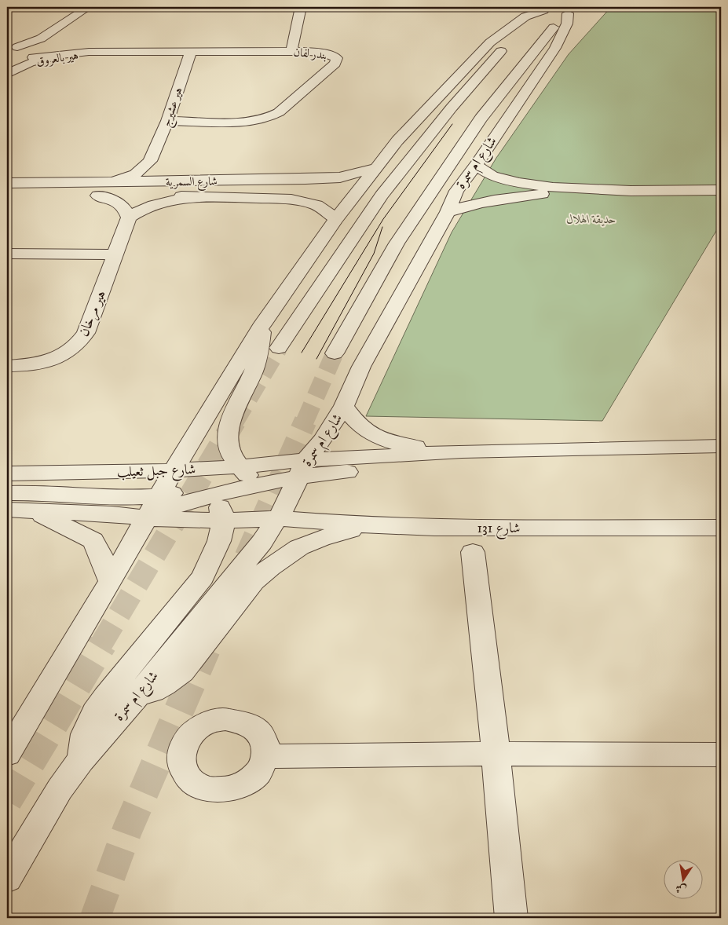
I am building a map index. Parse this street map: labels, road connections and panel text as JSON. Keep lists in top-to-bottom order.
{
  "streets": {
    "street": [
      "بندر لفان",
      "هير بالعروق",
      "هير عشيرج",
      "شارع ام سمرة",
      "شارع السمرية",
      "هير مرخان",
      "شارع جبل ثعيلب",
      "شارع 131"
    ]
  },
  "crossings": [
    ["بندر لفان", "هير بالعروق"],
    ["بندر لفان", "هير عشيرج"],
    ["هير عشيرج", "شارع السمرية"],
    ["شارع ام سمرة", "شارع 131"]
  ],
  "parks": ["حديقة الهلال"],
  "north": "bottom"
}
